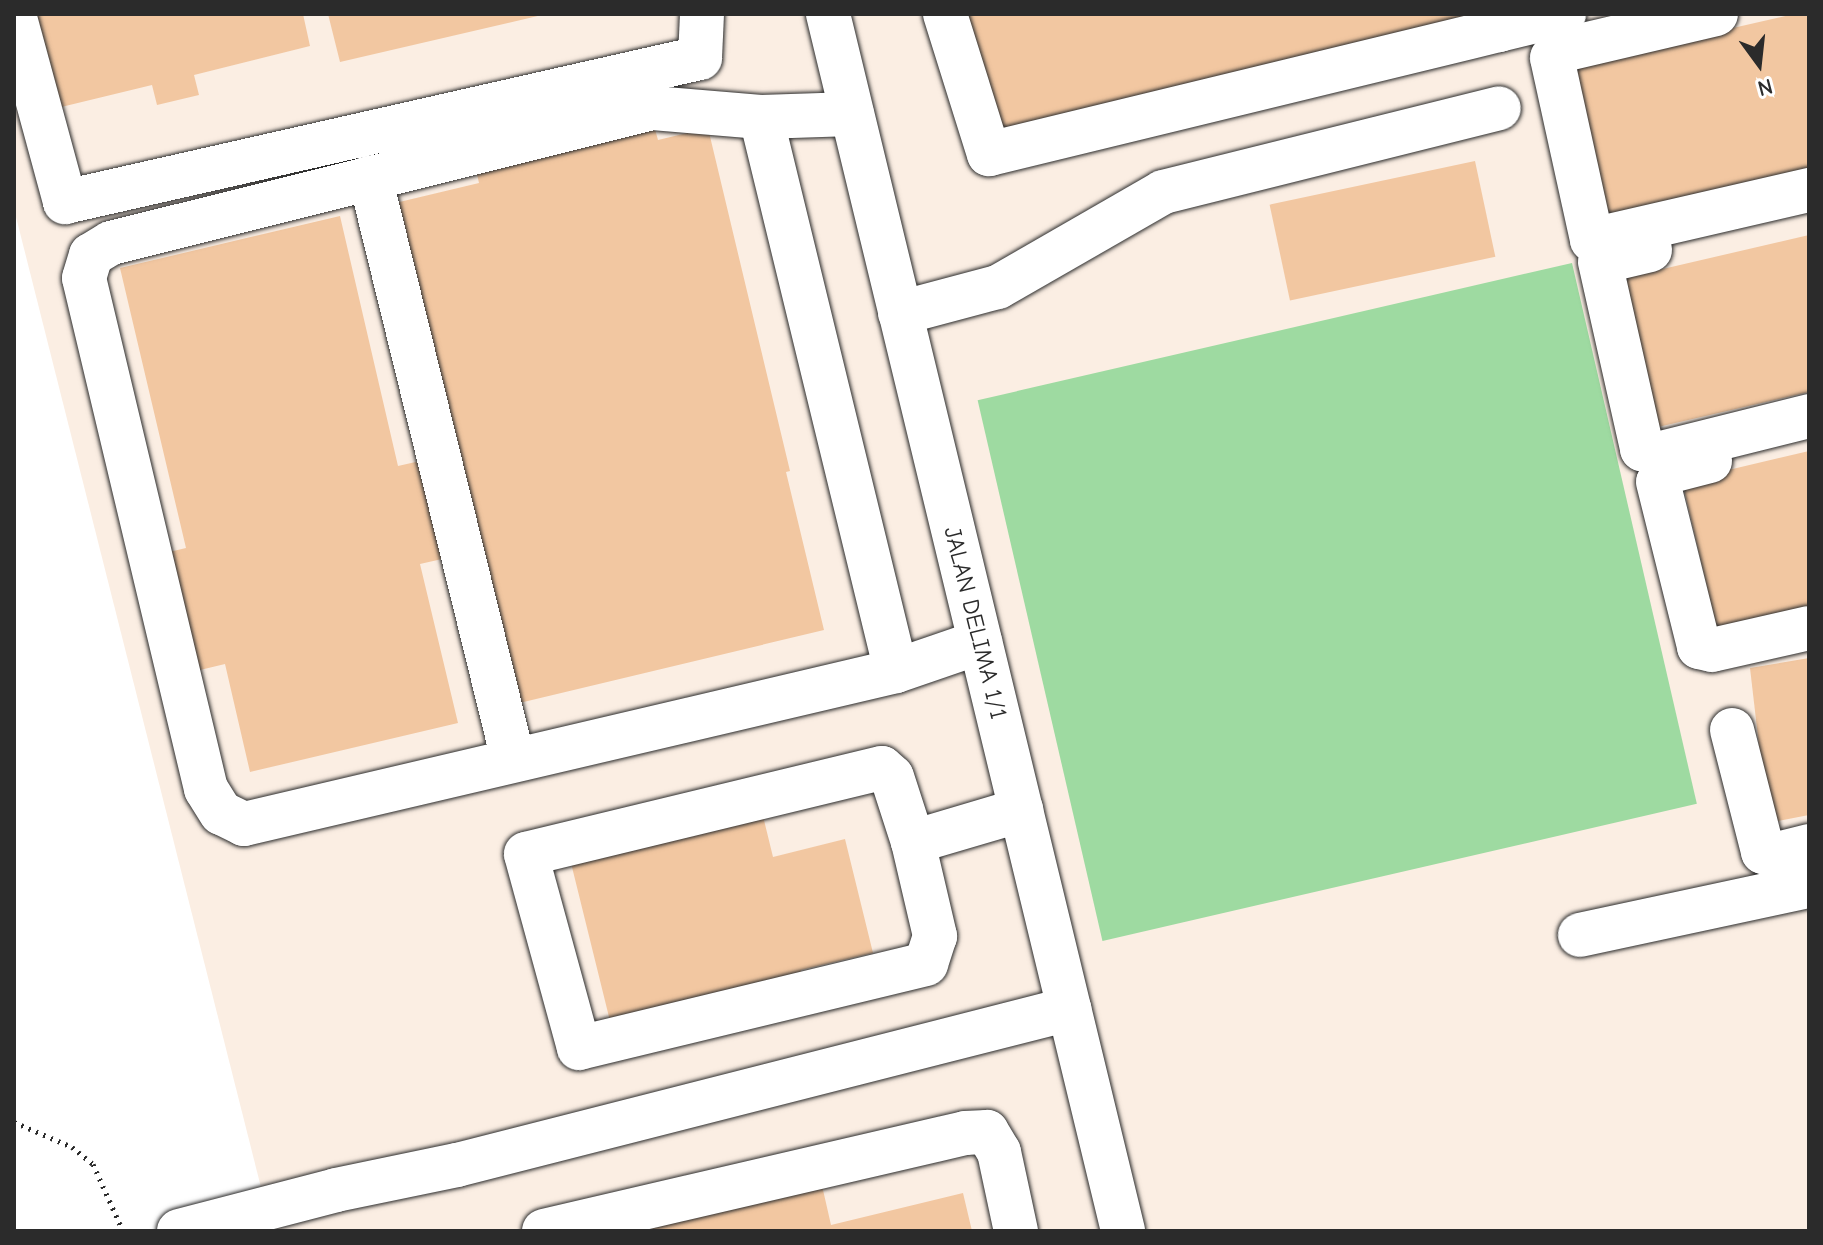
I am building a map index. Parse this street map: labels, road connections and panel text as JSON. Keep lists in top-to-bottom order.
{
  "streets": {
    "street": ["JALAN DELIMA 1/1"]
  },
  "north": "bottom"
}
